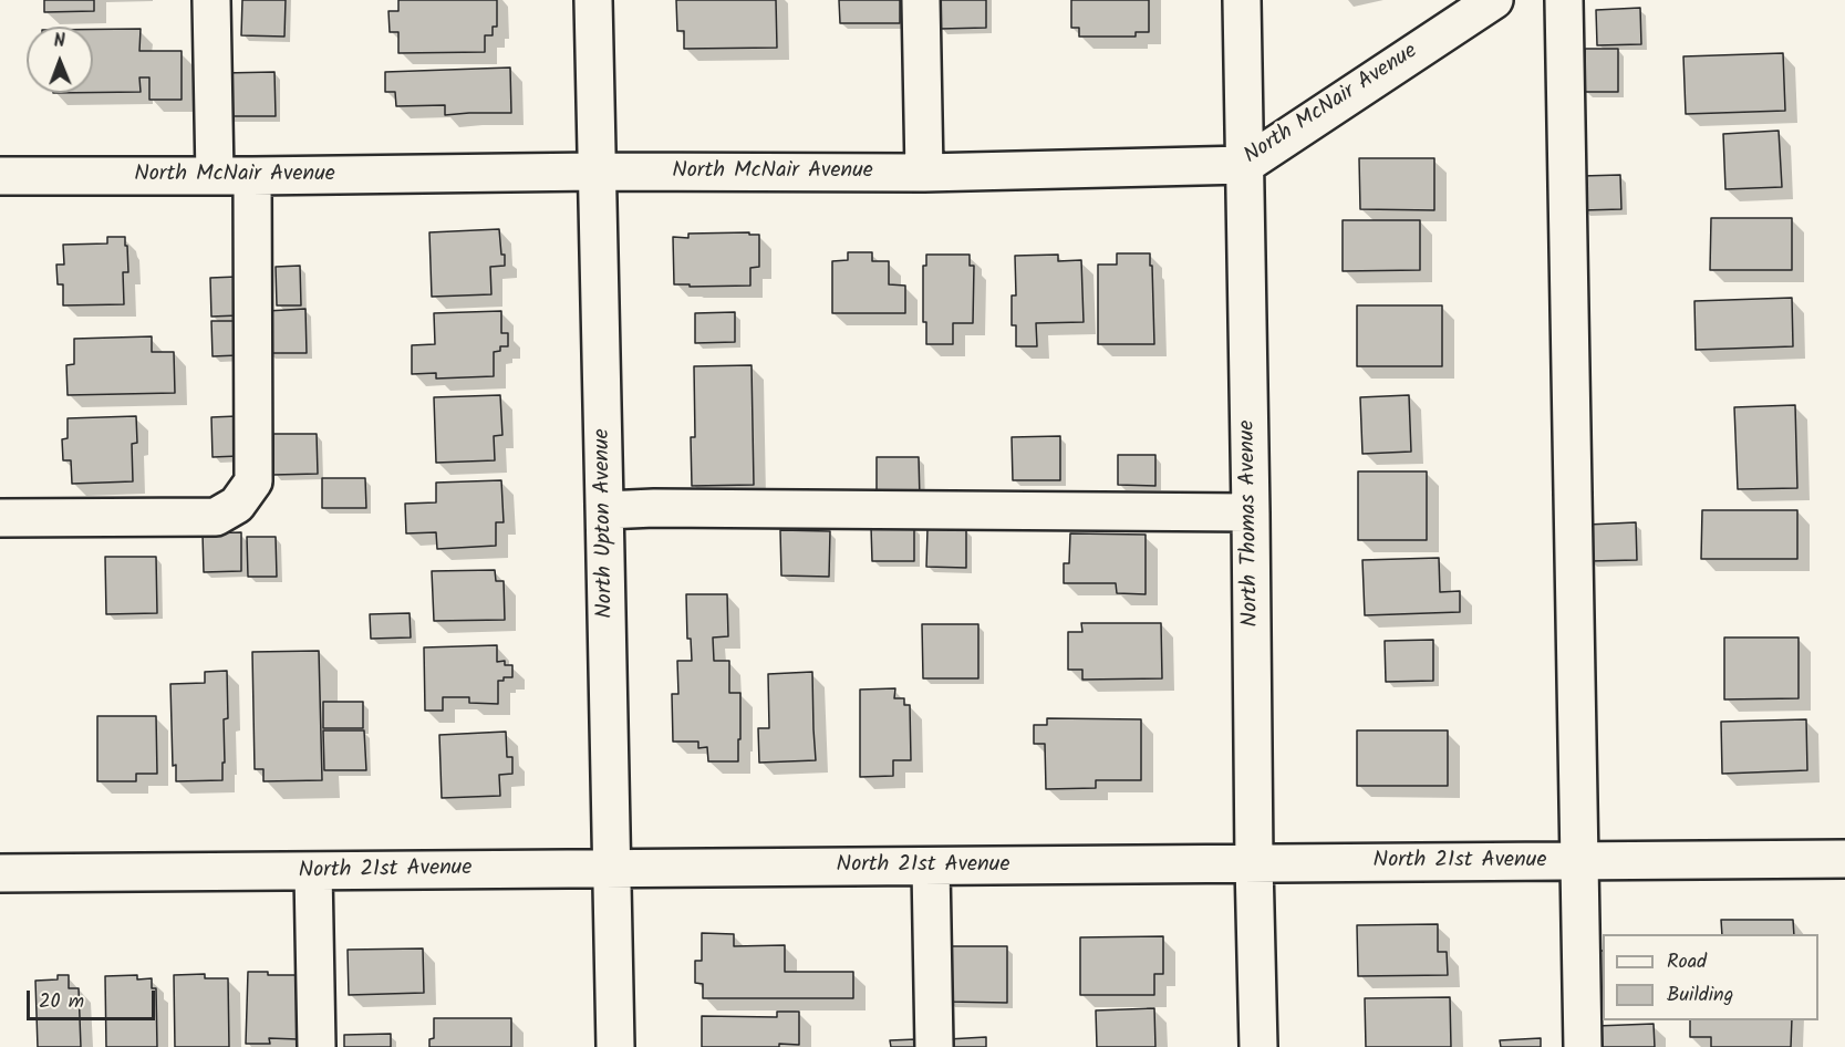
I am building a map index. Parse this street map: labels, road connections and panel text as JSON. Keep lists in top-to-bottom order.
{
  "streets": {
    "street": [
      "North McNair Avenue",
      "North Upton Avenue",
      "North Thomas Avenue",
      "North 21st Avenue"
    ]
  },
  "crossings": [
    ["North McNair Avenue", "North Upton Avenue"],
    ["North McNair Avenue", "North Thomas Avenue"],
    ["North Upton Avenue", "North 21st Avenue"],
    ["North Thomas Avenue", "North 21st Avenue"]
  ],
  "legend": ["Road", "Building"],
  "scale_bar": "20 m",
  "north": "top"
}
